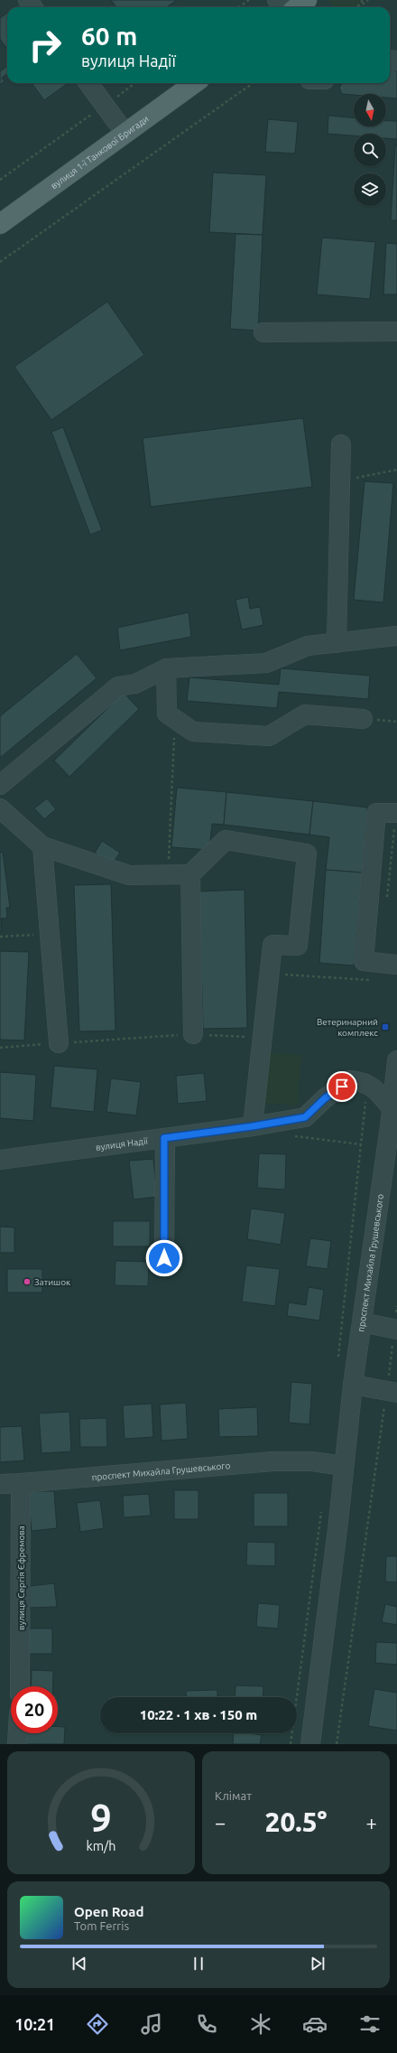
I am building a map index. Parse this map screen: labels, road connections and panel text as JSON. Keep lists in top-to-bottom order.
{
  "streets": {
    "main road": ["вулиця 1-ї Танкової Бригади"],
    "street": ["вулиця Надії", "проспект Михайла Грушевського", "вулиця Сергія Єфремова"]
  },
  "crossings": [
    ["вулиця Надії", "проспект Михайла Грушевського"],
    ["проспект Михайла Грушевського", "вулиця Сергія Єфремова"]
  ],
  "places": {
    "transit": ["Ветеринарний комплекс"],
    "other": ["Затишок"]
  },
  "north": "bottom",
  "page": {
    "turn": ["60 m", "вулиця Надії"],
    "limit": "20",
    "trip": "10:22 · 1 хв · 150 m",
    "tile": "Клімат",
    "heat": ["−", "20.5°", "+"],
    "song": ["Open Road", "Tom Ferris"],
    "tabs": "10:21",
    "gauge": ["9", "km/h"]
  }
}
